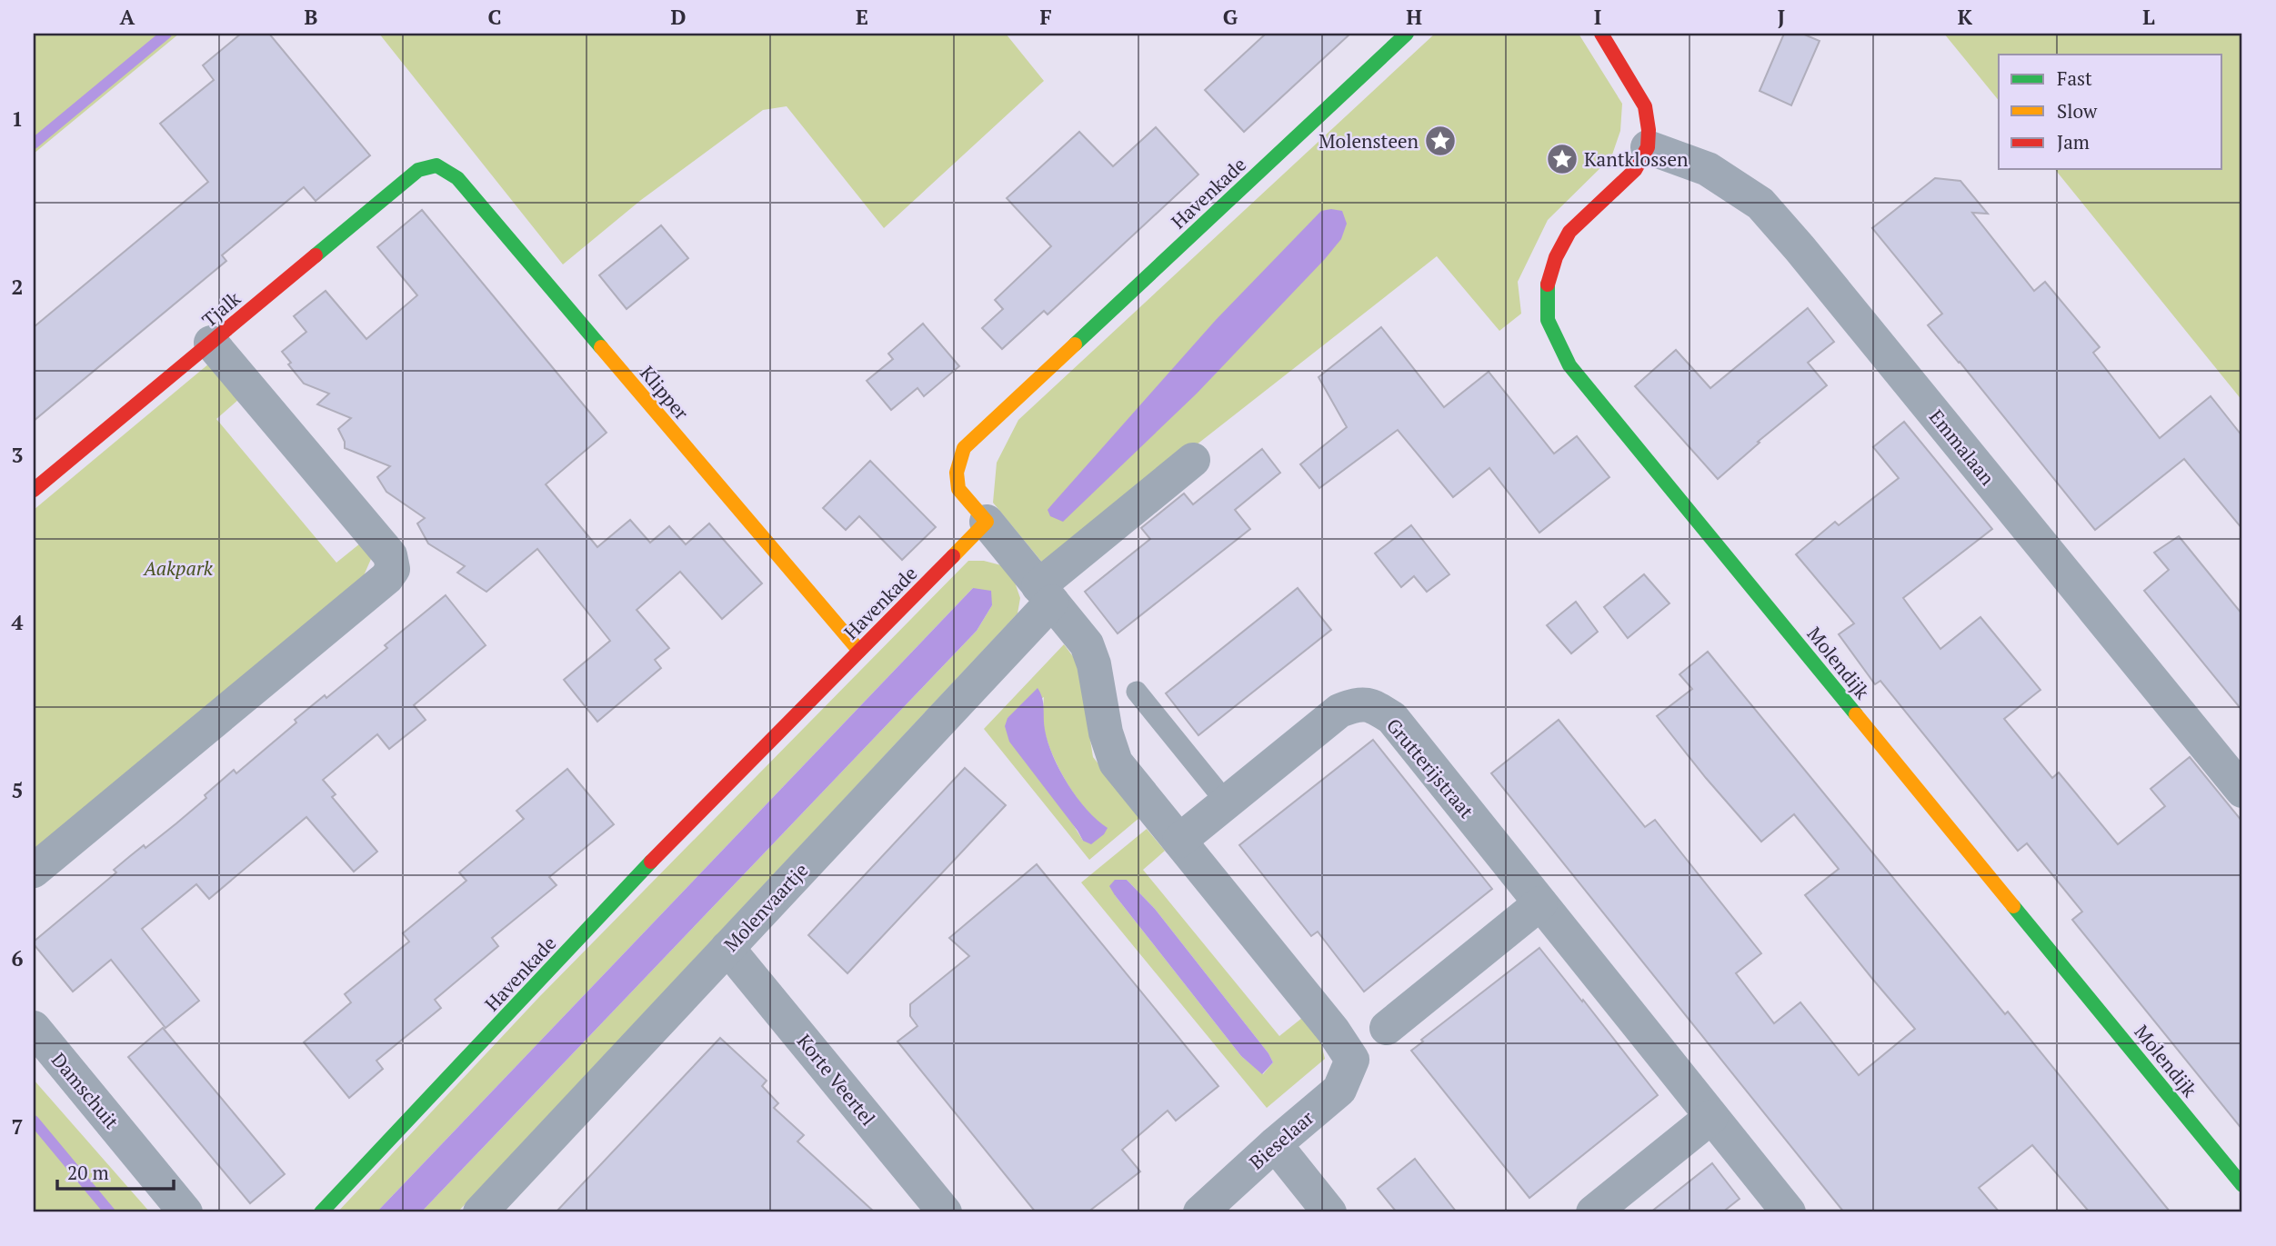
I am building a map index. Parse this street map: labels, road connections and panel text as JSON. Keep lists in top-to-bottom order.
{
  "streets": {
    "street": [
      "Havenkade",
      "Tjalk",
      "Klipper",
      "Emmalaan",
      "Molendijk",
      "Grutterijstraat",
      "Molenvaartje",
      "Korte Veertel",
      "Damschuit",
      "Bieselaar"
    ]
  },
  "crossings": [
    ["Havenkade", "Klipper"],
    ["Tjalk", "Klipper"],
    ["Emmalaan", "Molendijk"],
    ["Grutterijstraat", "Bieselaar"],
    ["Molenvaartje", "Korte Veertel"]
  ],
  "parks": ["Aakpark"],
  "places": {
    "place": ["Molensteen", "Kantklossen"]
  },
  "legend": ["Fast", "Slow", "Jam"],
  "scale_bar": "20 m",
  "grid": {
    "columns": [
      "A",
      "B",
      "C",
      "D",
      "E",
      "F",
      "G",
      "H",
      "I",
      "J",
      "K",
      "L"
    ],
    "rows": [
      "1",
      "2",
      "3",
      "4",
      "5",
      "6",
      "7"
    ]
  }
}
